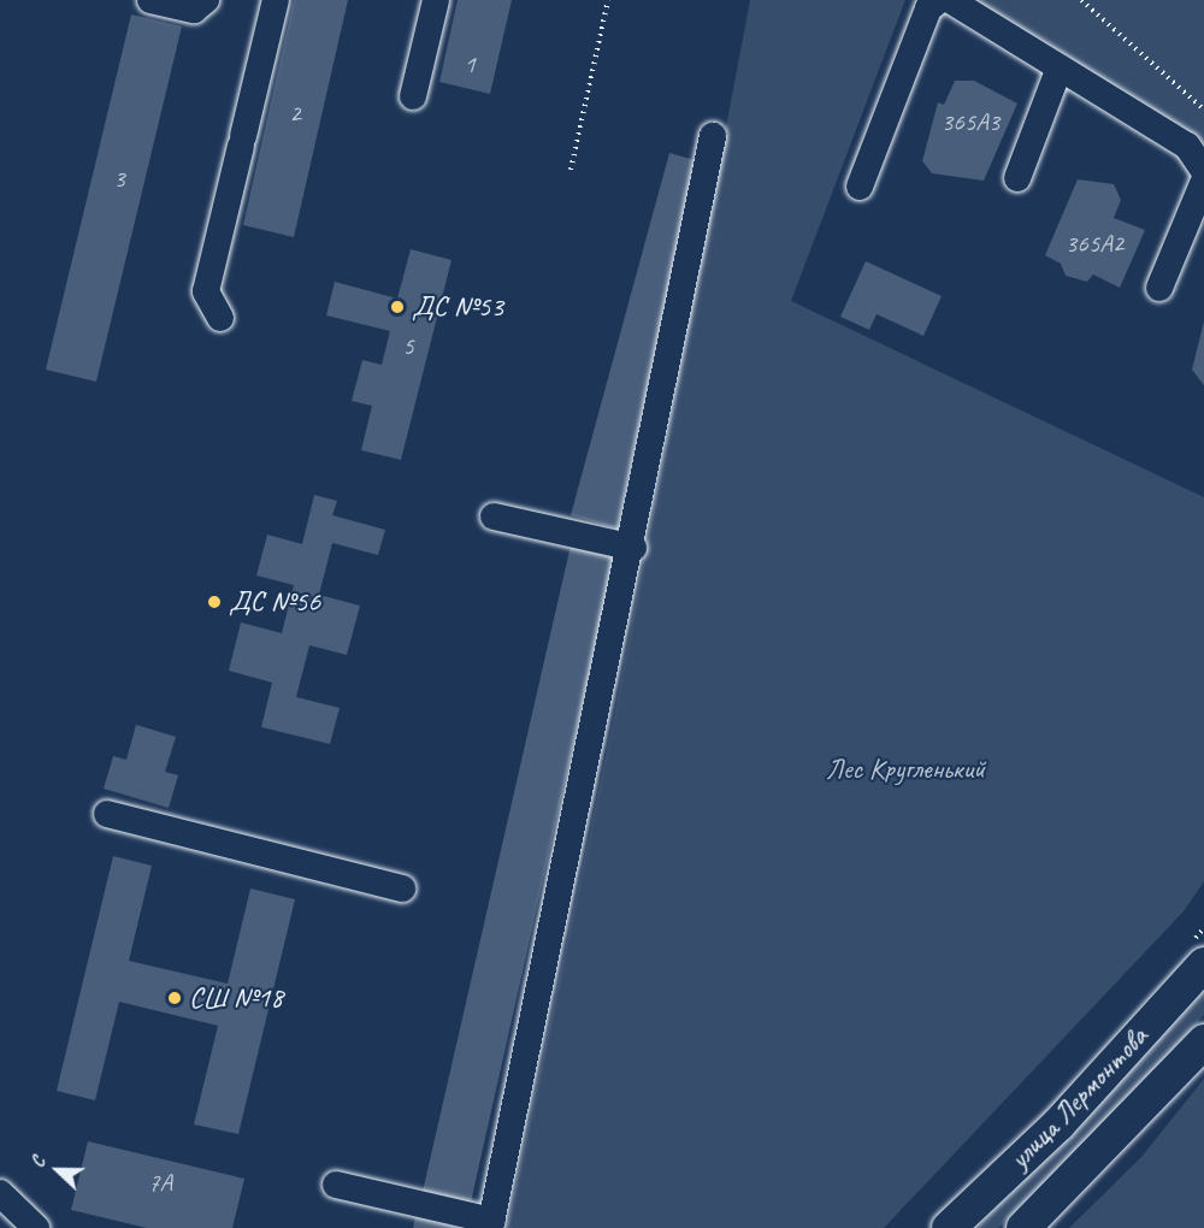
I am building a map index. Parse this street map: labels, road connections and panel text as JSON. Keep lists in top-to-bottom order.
{
  "streets": {
    "main road": ["улица Лермонтова"]
  },
  "parks": ["Лес Кругленький"],
  "places": ["ДС №53", "ДС №56", "СШ №18"],
  "house_numbers": [
    "1",
    "2",
    "365А3",
    "3",
    "365А2",
    "5",
    "7А"
  ],
  "north": "left"
}
